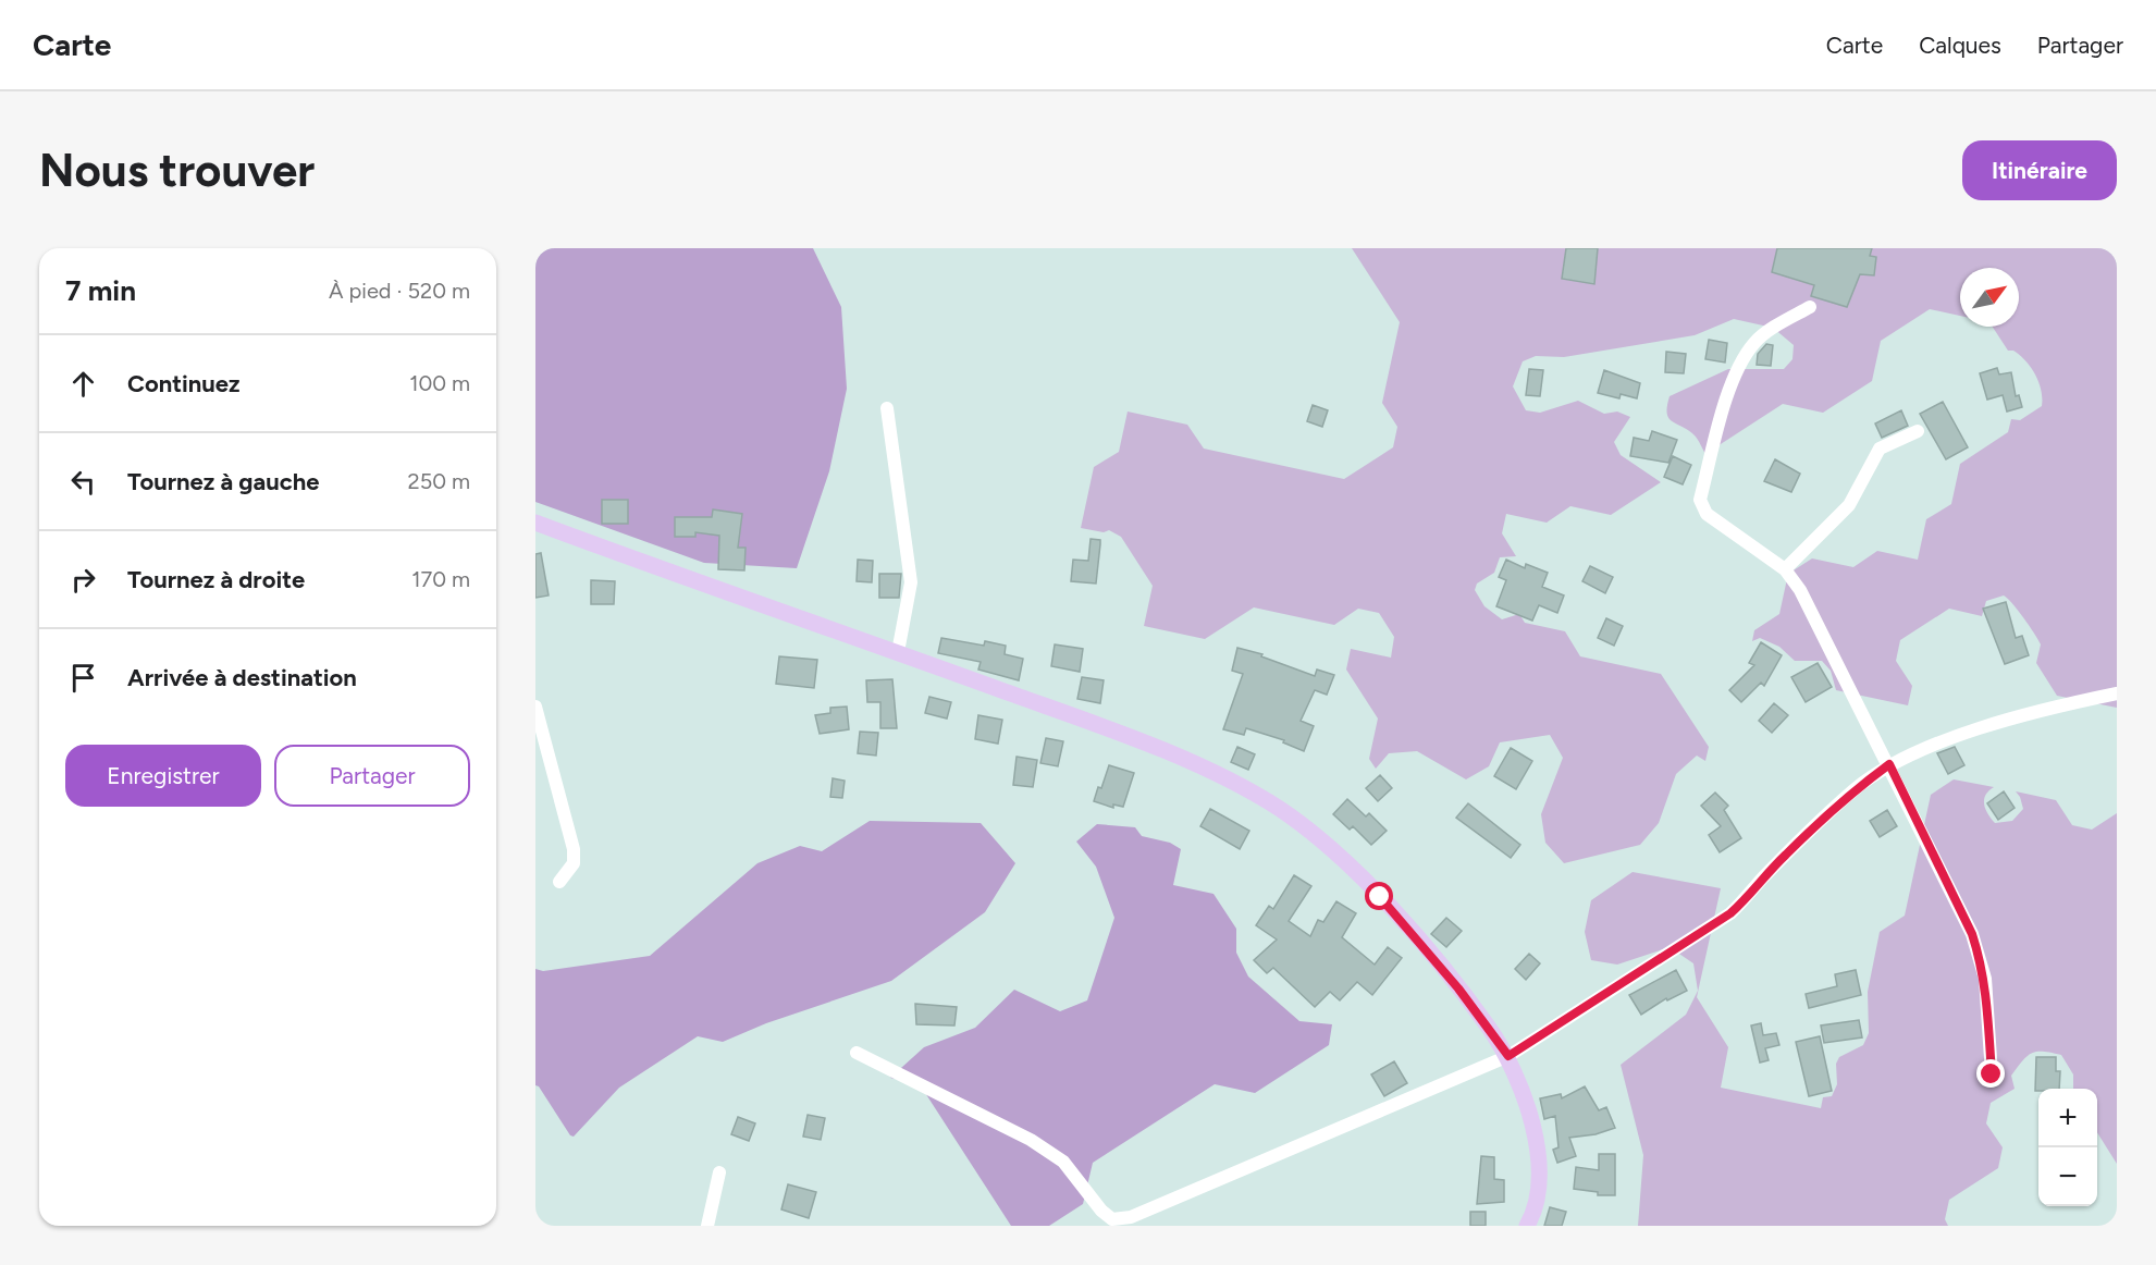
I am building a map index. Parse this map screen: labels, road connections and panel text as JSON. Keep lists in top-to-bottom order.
{
  "north": "top right",
  "page": {
    "header": "Carte",
    "nav": ["Carte", "Calques", "Partager"],
    "buttons": [
      "Itinéraire",
      ["Enregistrer", "Partager"]
    ],
    "title": "Nous trouver",
    "heading": ["7 min", "À pied · 520 m"],
    "list": [
      ["Continuez", "100 m"],
      ["Tournez à gauche", "250 m"],
      ["Tournez à droite", "170 m"],
      "Arrivée à destination"
    ],
    "map_buttons": ["+", "−"]
  }
}
